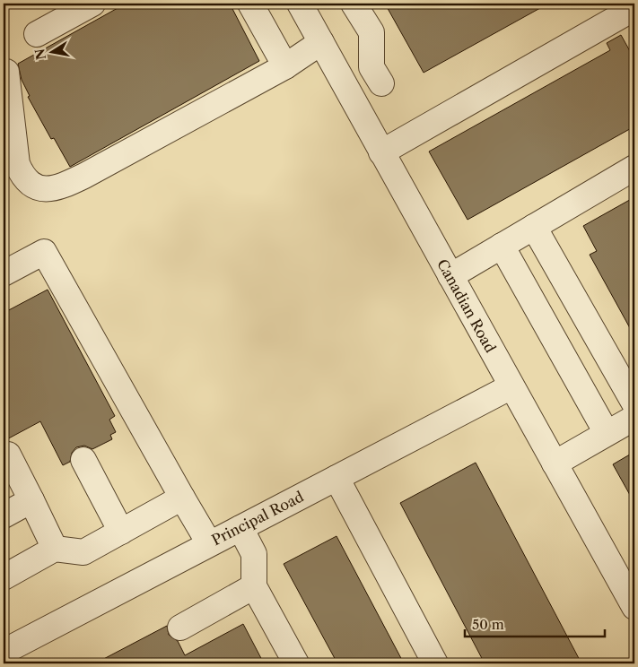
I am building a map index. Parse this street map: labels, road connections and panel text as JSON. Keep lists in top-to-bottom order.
{
  "streets": {
    "street": ["Canadian Road", "Principal Road"]
  },
  "crossings": [
    ["Canadian Road", "Principal Road"]
  ],
  "scale_bar": "50 m",
  "north": "left"
}
